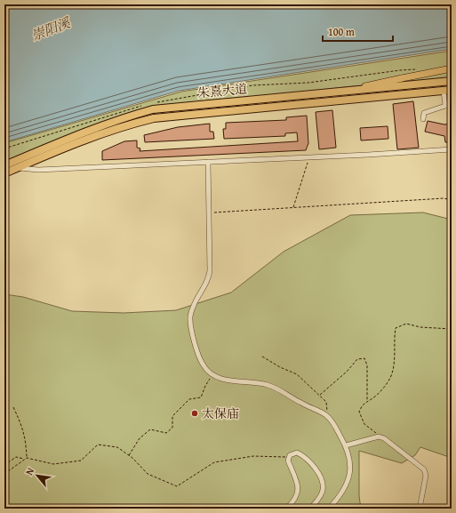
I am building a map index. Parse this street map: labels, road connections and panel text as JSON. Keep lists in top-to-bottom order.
{
  "streets": {
    "highway": ["朱熹大道"]
  },
  "water": ["崇阳溪"],
  "places": ["太保庙"],
  "scale_bar": "100 m",
  "north": "top left"
}
